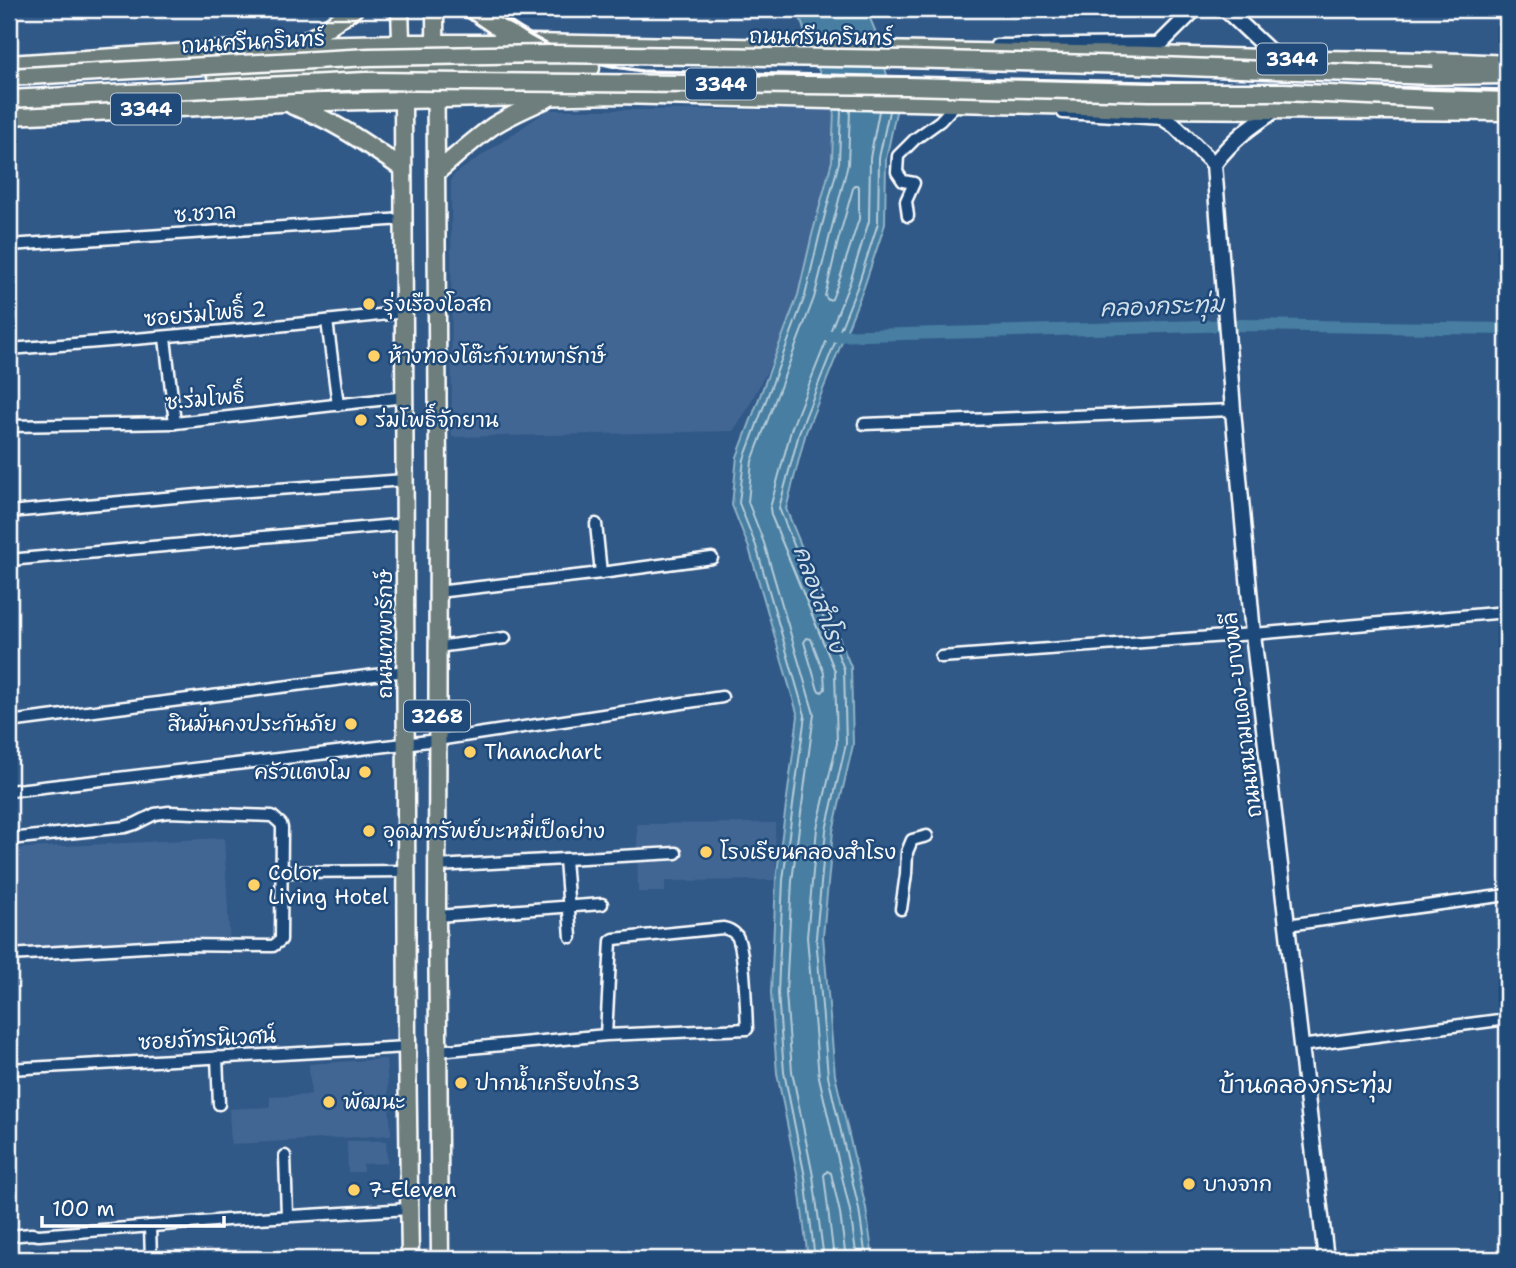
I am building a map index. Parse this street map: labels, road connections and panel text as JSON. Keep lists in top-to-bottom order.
{
  "streets": {
    "main road": [
      "ถนนศรีนครินทร์",
      "3344",
      "ถนนเทพารักษ์",
      "ถนนหนามแดง-บางพลี",
      "3268"
    ],
    "street": [
      "ซ.ชวาล",
      "ซอยร่มโพธิ์ 2",
      "ซ.ร่มโพธิ์",
      "ซอยภัทรนิเวศน์"
    ]
  },
  "crossings": [
    ["ถนนศรีนครินทร์", "ถนนเทพารักษ์"],
    ["ถนนศรีนครินทร์", "3268"],
    ["3344", "ถนนเทพารักษ์"],
    ["3344", "3268"],
    ["ซ.ชวาล", "ถนนเทพารักษ์"],
    ["ซอยร่มโพธิ์ 2", "ถนนเทพารักษ์"],
    ["ซ.ร่มโพธิ์", "ถนนเทพารักษ์"],
    ["ถนนเทพารักษ์", "ซอยภัทรนิเวศน์"]
  ],
  "districts": ["บ้านคลองกระทุ่ม"],
  "water": ["คลองกระทุ่ม", "คลองสำโรง"],
  "places": [
    "รุ่งเรืองโอสถ",
    "ห้างทองโต๊ะกังเทพารักษ์",
    "ร่มโพธิ์จักยาน",
    "สินมั่นคงประกันภัย",
    "Thanachart",
    "ครัวแตงโม",
    "อุดมทรัพย์บะหมี่เป็ดย่าง",
    "โรงเรียนคลองสำโรง",
    "Color Living Hotel",
    "ปากน้ำเกรียงไกร3",
    "พัฒนะ",
    "บางจาก",
    "7-Eleven"
  ],
  "scale_bar": "100 m"
}
